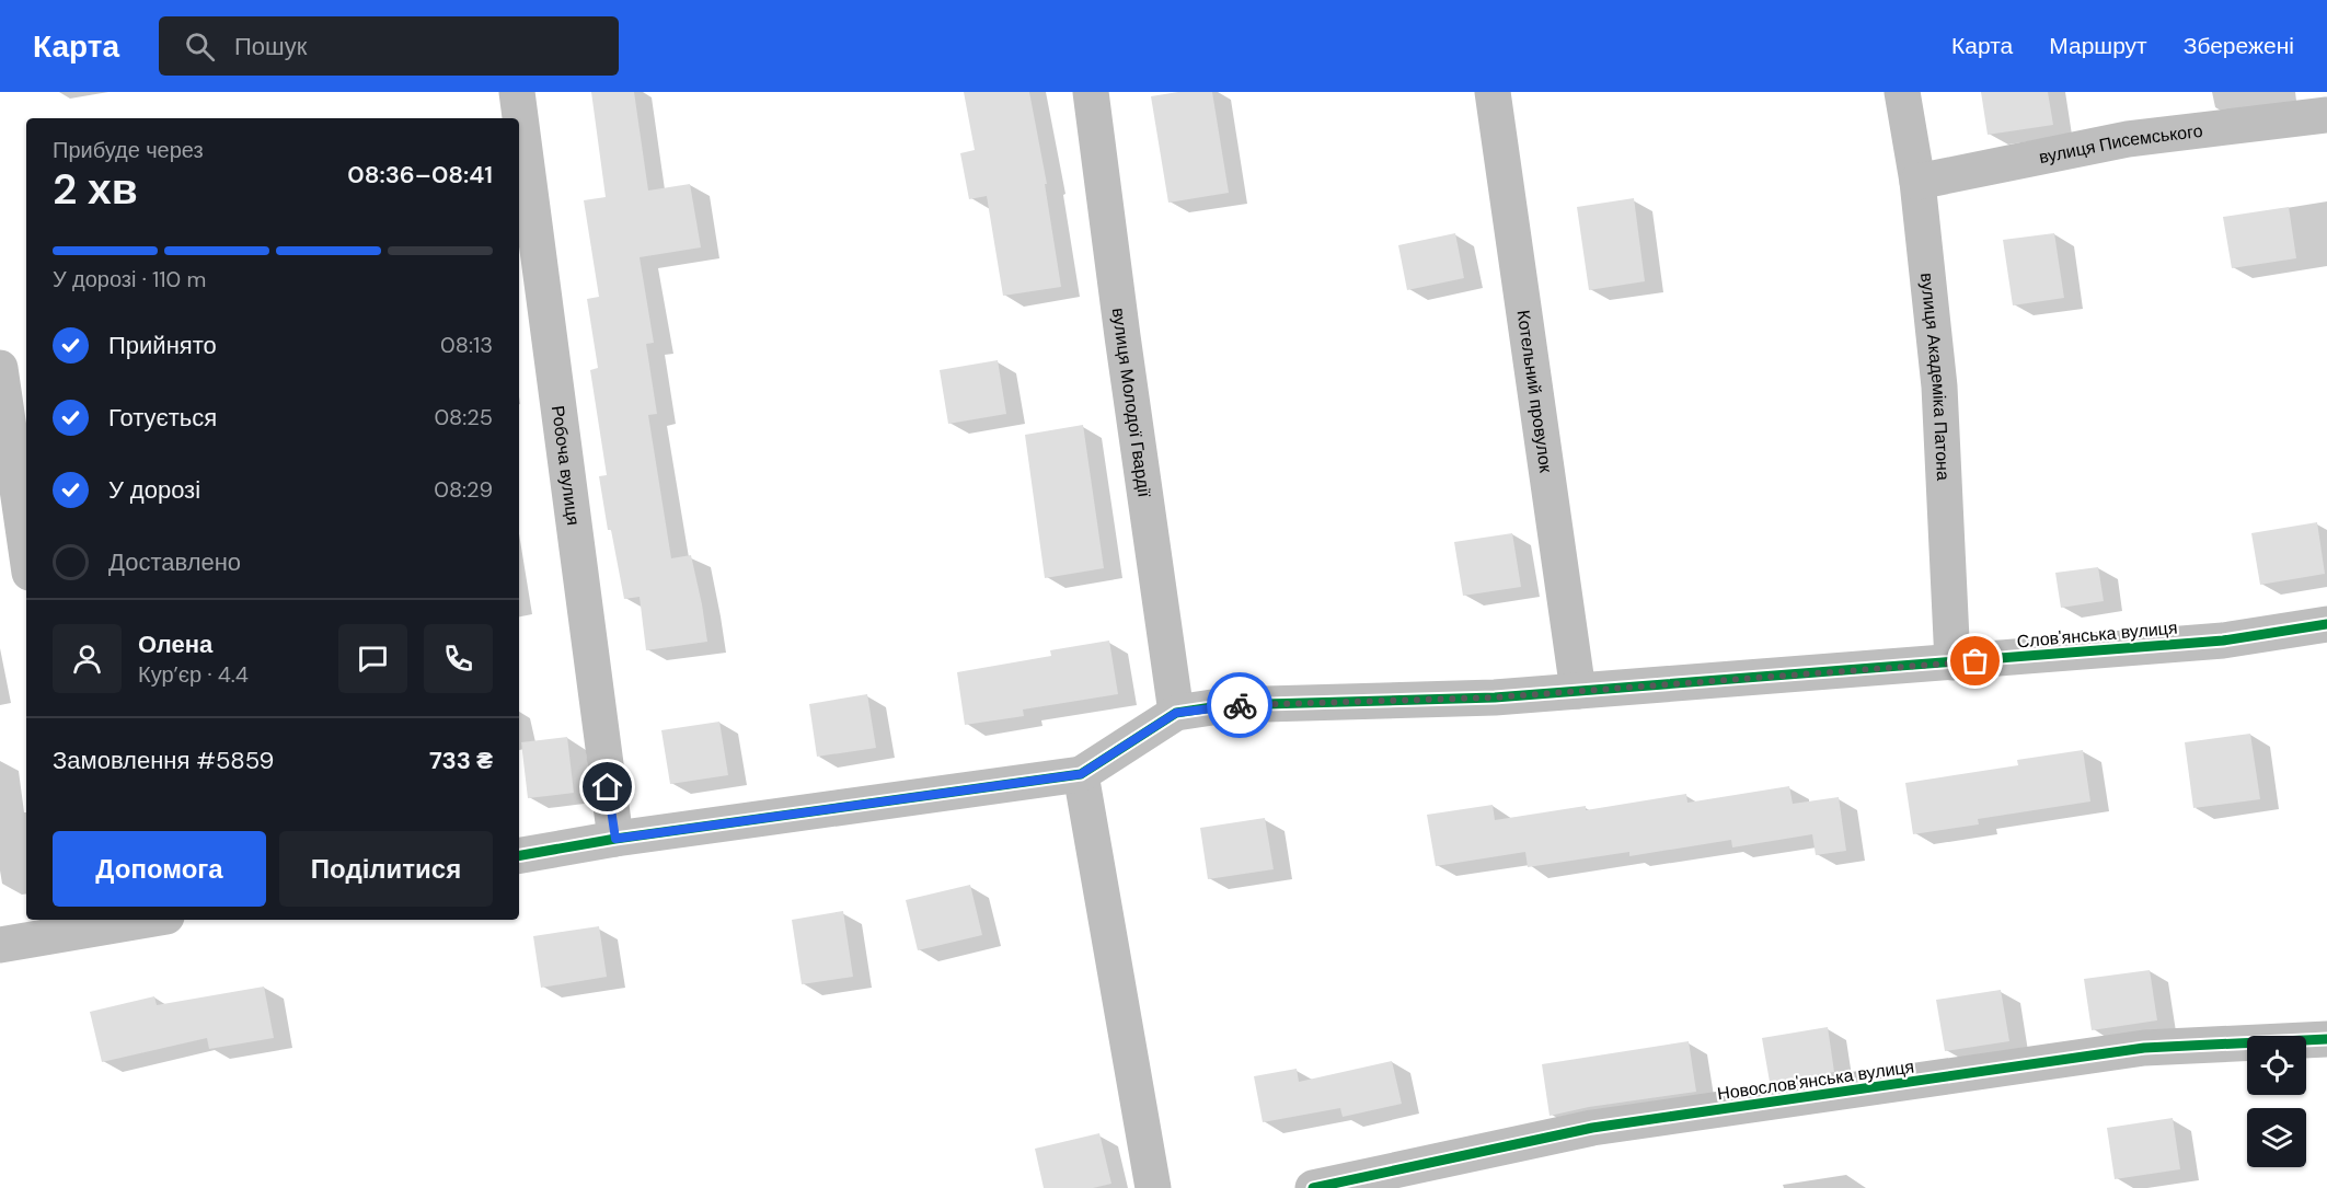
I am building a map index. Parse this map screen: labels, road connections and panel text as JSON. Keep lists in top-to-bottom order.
{
  "streets": {
    "street": [
      "вулиця Писемського",
      "вулиця Академіка Патона",
      "Котельний провулок",
      "вулиця Молодої Гвардії",
      "Робоча вулиця",
      "Слов'янська вулиця",
      "Новослов'янська вулиця"
    ]
  },
  "crossings": [
    ["вулиця Писемського", "вулиця Академіка Патона"],
    ["вулиця Академіка Патона", "Слов'янська вулиця"],
    ["Котельний провулок", "Слов'янська вулиця"],
    ["вулиця Молодої Гвардії", "Слов'янська вулиця"],
    ["Робоча вулиця", "Слов'янська вулиця"]
  ],
  "page": {
    "header": "Карта",
    "search": "Пошук",
    "nav": ["Карта", "Маршрут", "Збережені"],
    "heading": ["2 хв", "Прибуде через", "08:36–08:41"],
    "panel": [
      "Олена",
      "Кур’єр · 4.4",
      "Замовлення #5859",
      "733 ₴"
    ],
    "bar": "У дорозі · 110 m",
    "list": [
      ["Прийнято", "08:13"],
      ["Готується", "08:25"],
      ["У дорозі", "08:29"],
      "Доставлено"
    ],
    "buttons": ["Допомога", "Поділитися"]
  }
}
